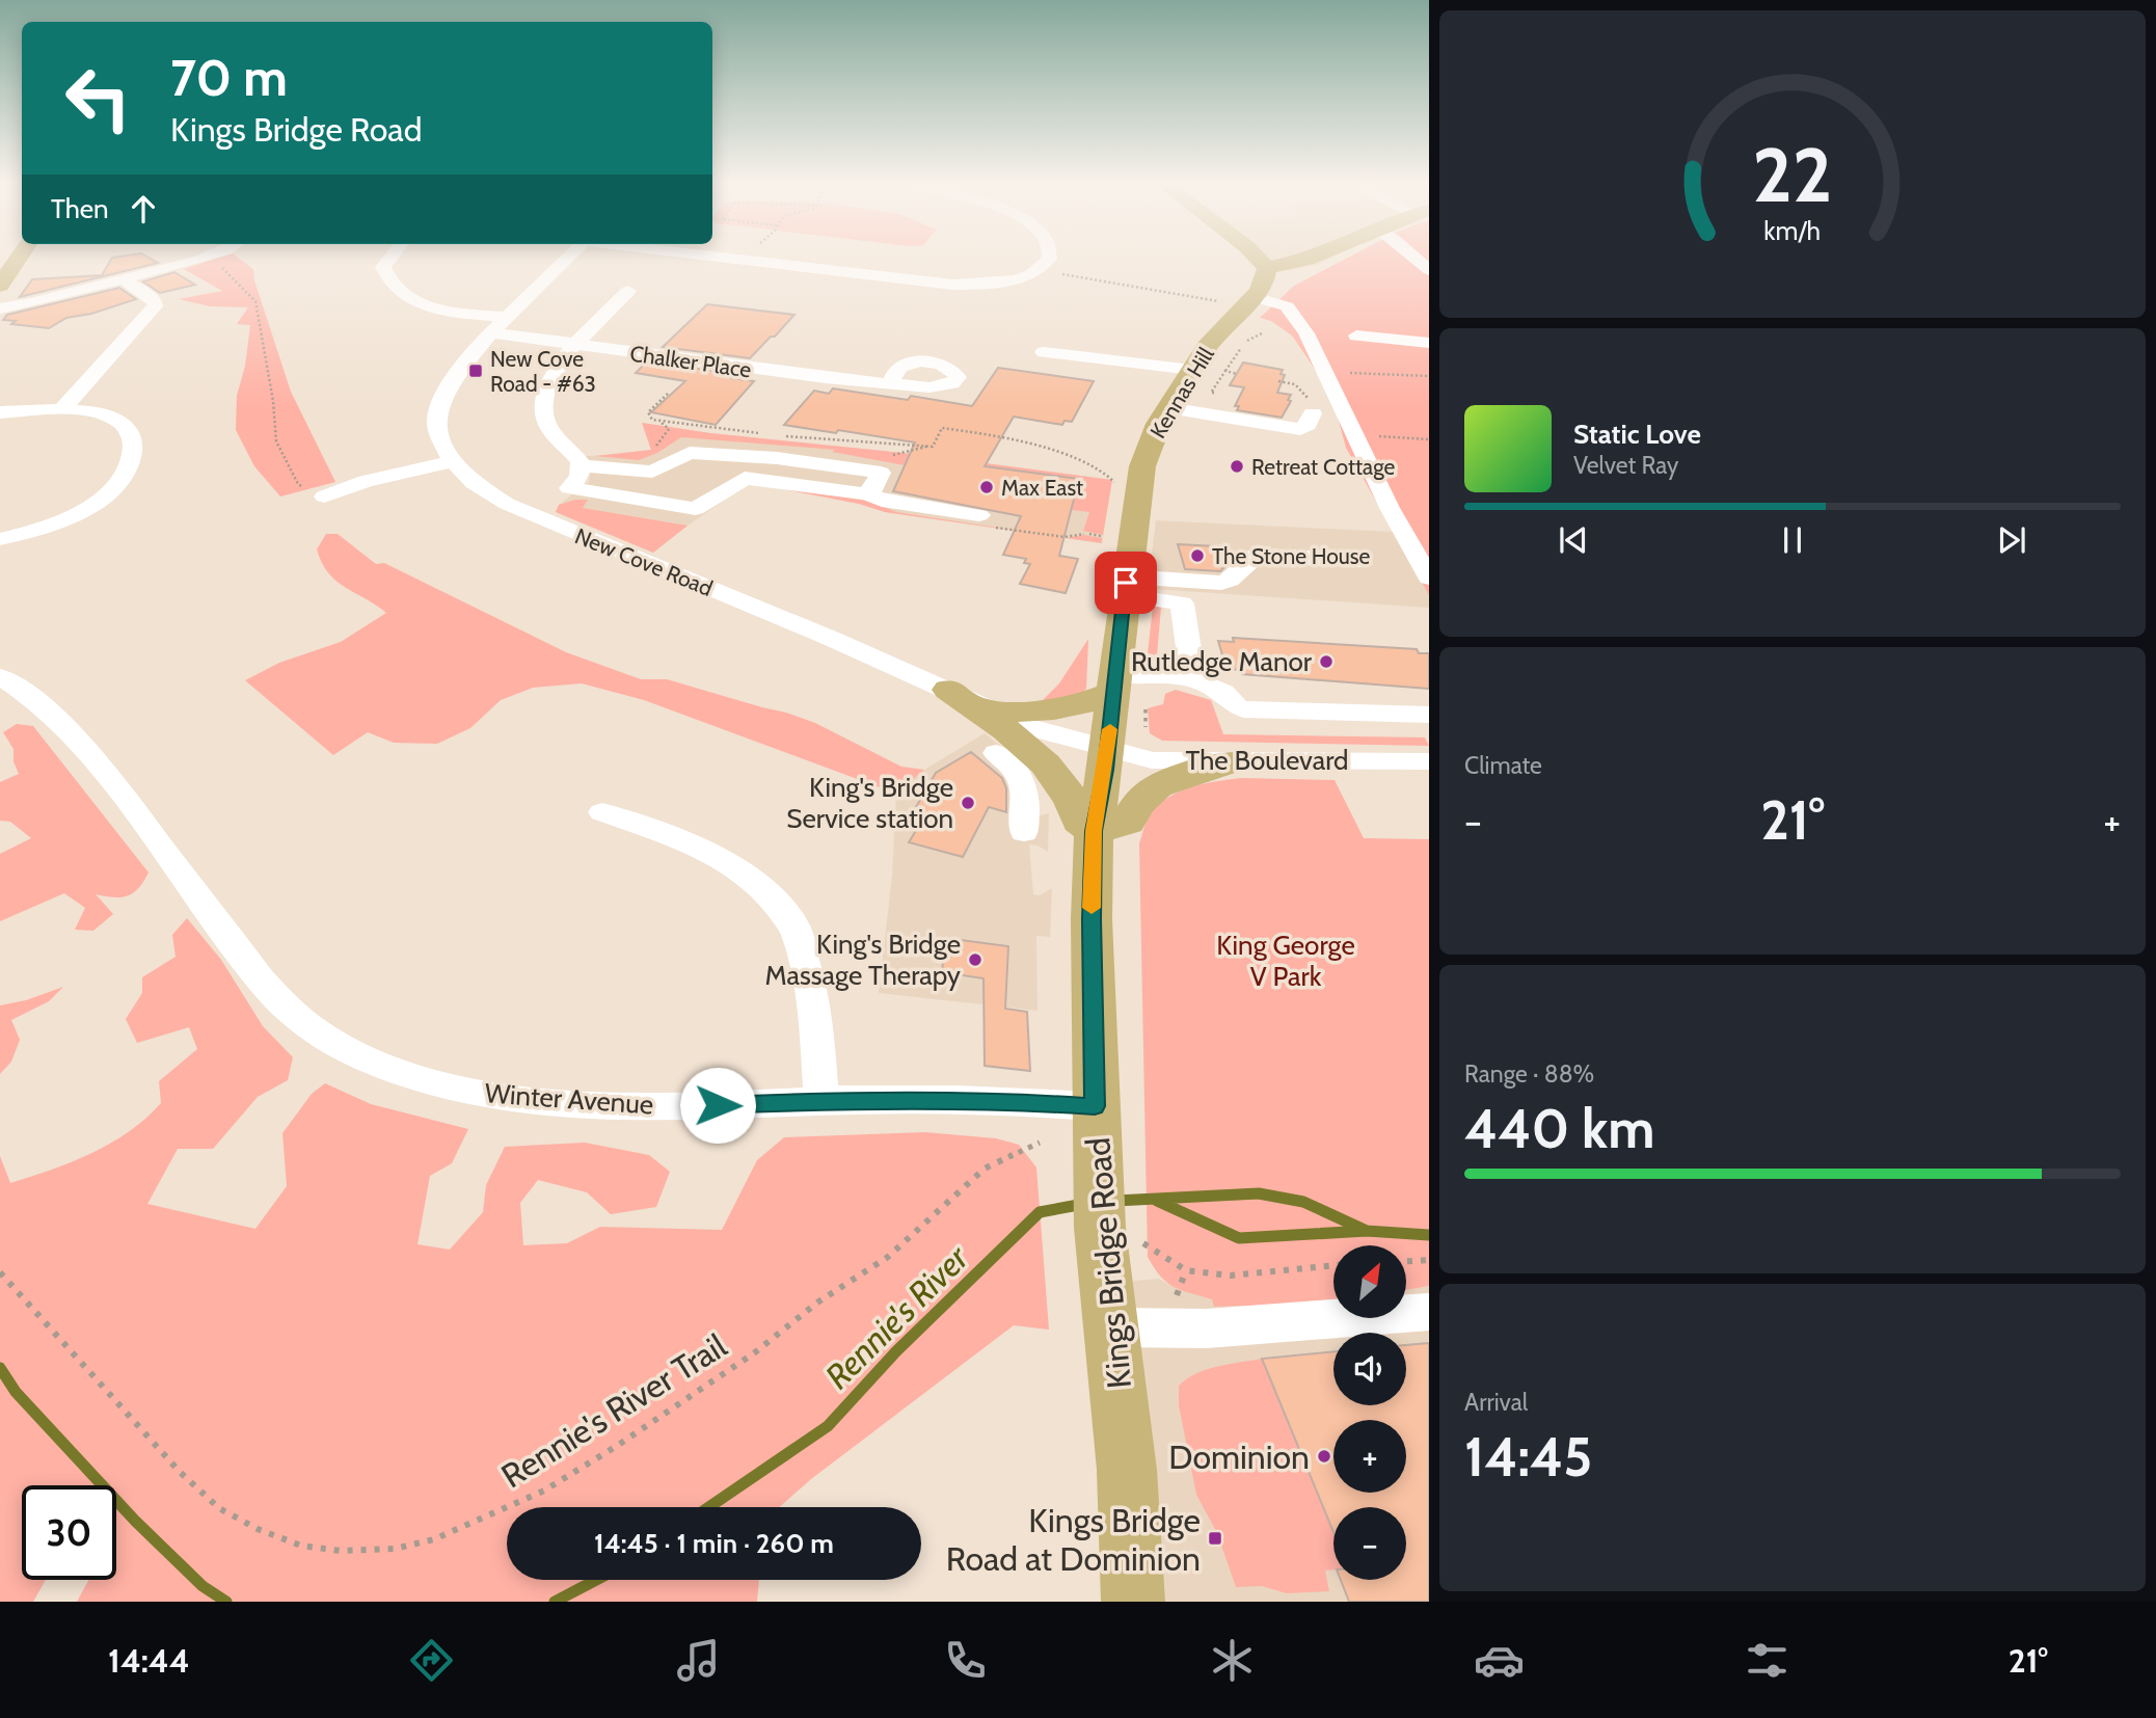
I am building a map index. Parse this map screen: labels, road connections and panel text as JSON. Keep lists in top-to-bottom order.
{
  "streets": {
    "main road": ["Kennas Hill", "Kings Bridge Road"],
    "street": [
      "Chalker Place",
      "New Cove Road",
      "The Boulevard",
      "Winter Avenue"
    ],
    "path": ["Rennie's River Trail"]
  },
  "crossings": [
    ["Chalker Place", "New Cove Road"],
    ["Kennas Hill", "New Cove Road"],
    ["Kennas Hill", "The Boulevard"],
    ["Kennas Hill", "Kings Bridge Road"],
    ["New Cove Road", "The Boulevard"],
    ["New Cove Road", "Kings Bridge Road"],
    ["The Boulevard", "Kings Bridge Road"],
    ["Winter Avenue", "Kings Bridge Road"]
  ],
  "water": ["Rennie's River"],
  "parks": ["King George V Park"],
  "places": {
    "transit": ["New Cove Road - #63", "Kings Bridge Road at Dominion"],
    "other": [
      "Retreat Cottage",
      "Max East",
      "The Stone House",
      "Rutledge Manor",
      "King's Bridge Service station",
      "King's Bridge Massage Therapy",
      "Dominion"
    ]
  },
  "north": "top right",
  "page": {
    "turn": ["70 m", "Kings Bridge Road"],
    "then": "Then",
    "song": ["Static Love", "Velvet Ray"],
    "tile": [
      "Climate",
      ["Range · 88%", "440 km"],
      ["Arrival", "14:45"]
    ],
    "heat": ["−", "21°", "+"],
    "map_buttons": ["+", "−"],
    "limit": "30",
    "trip": "14:45 · 1 min · 260 m",
    "tabs": ["14:44", "21°"],
    "gauge": ["22", "km/h"]
  }
}
